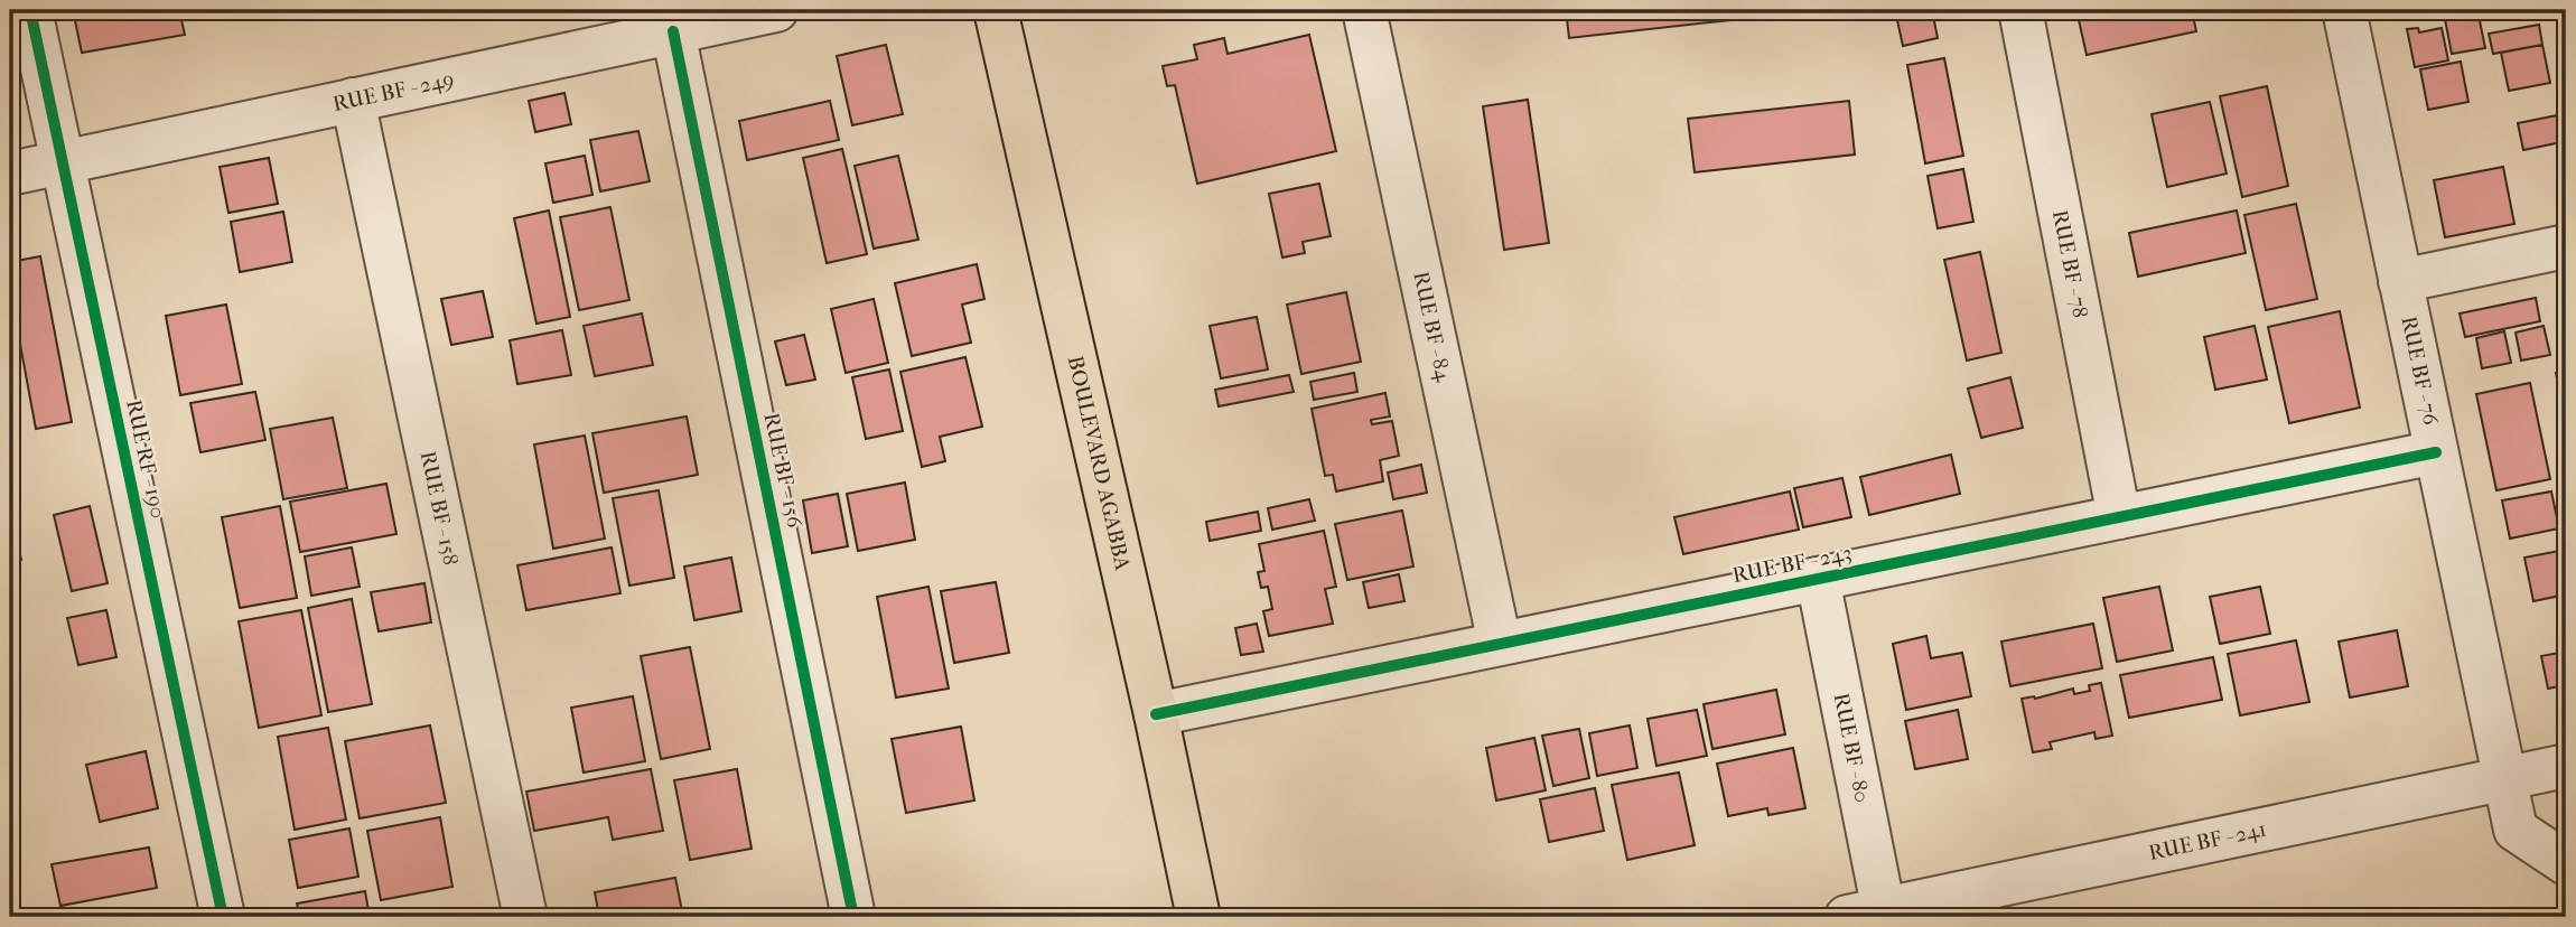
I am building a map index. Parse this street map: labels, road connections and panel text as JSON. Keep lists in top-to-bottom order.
{
  "streets": {
    "main road": ["BOULEVARD AGABBA"],
    "street": [
      "RUE BF - 249",
      "RUE BF - 78",
      "RUE BF - 84",
      "RUE BF - 76",
      "RUE RF - 190",
      "RUE BF - 156",
      "RUE BF - 158",
      "RUE BF - 243",
      "RUE BF - 80",
      "RUE BF - 241"
    ]
  },
  "crossings": [
    ["RUE BF - 249", "RUE RF - 190"],
    ["RUE BF - 249", "RUE BF - 156"],
    ["RUE BF - 249", "RUE BF - 158"],
    ["RUE BF - 78", "RUE BF - 243"],
    ["RUE BF - 84", "RUE BF - 243"],
    ["RUE BF - 76", "RUE BF - 243"],
    ["RUE BF - 76", "RUE BF - 241"],
    ["BOULEVARD AGABBA", "RUE BF - 243"],
    ["RUE BF - 243", "RUE BF - 80"],
    ["RUE BF - 80", "RUE BF - 241"]
  ]
}
